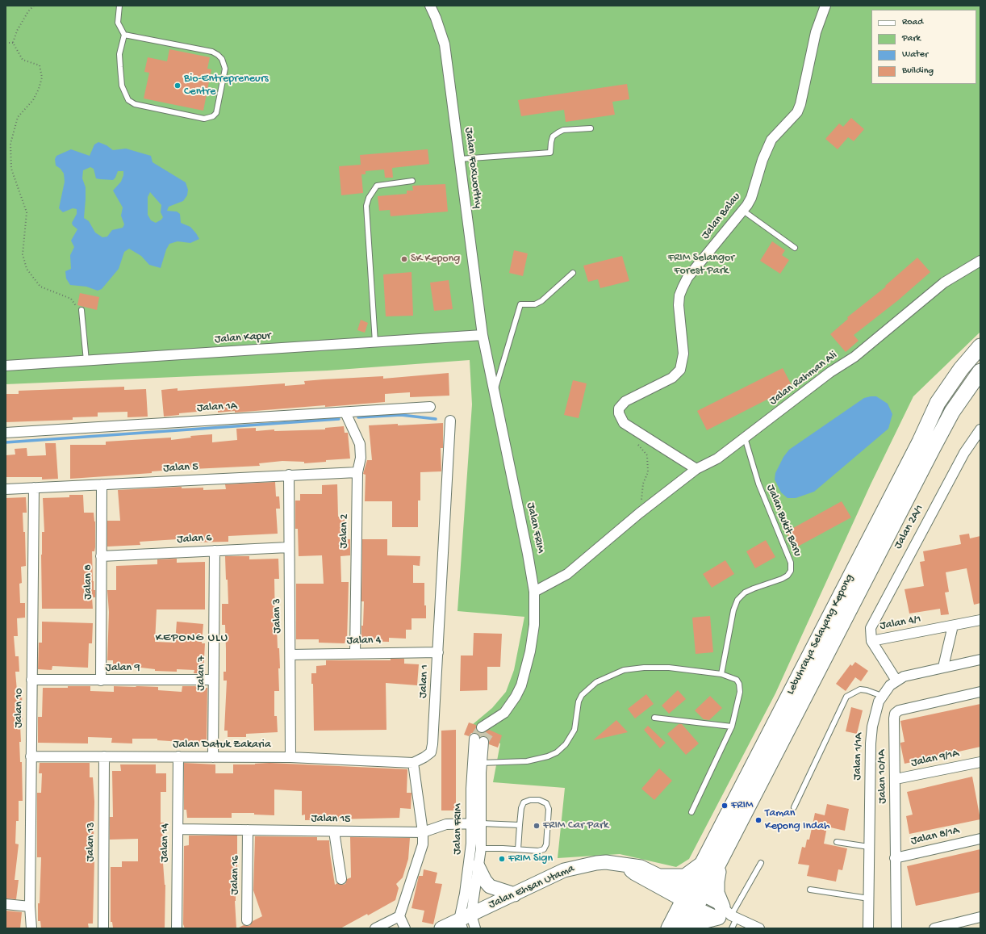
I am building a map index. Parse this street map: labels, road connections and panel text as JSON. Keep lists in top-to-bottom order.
{
  "streets": {
    "main road": ["Lebuhraya Selayang Kepong"],
    "street": [
      "Jalan Foxworthy",
      "Jalan Balau",
      "Jalan Kapur",
      "Jalan Rahman Ali",
      "Jalan 1A",
      "Jalan 5",
      "Jalan 2A/1",
      "Jalan FRIM",
      "Jalan 2",
      "Jalan 6",
      "Jalan 8",
      "Jalan 3",
      "Jalan 4/1",
      "Jalan 4",
      "Jalan 9",
      "Jalan 7",
      "Jalan 1",
      "Jalan 10",
      "Jalan Datuk Zakaria",
      "Jalan 1/1A",
      "Jalan 9/1A",
      "Jalan 10/1A",
      "Jalan 15",
      "Jalan 8/1A",
      "Jalan 13",
      "Jalan 14",
      "Jalan 16",
      "Jalan Ehsan Utama"
    ],
    "lane": ["Jalan Bukit Baru"]
  },
  "crossings": [
    ["Jalan Foxworthy", "Jalan Kapur"],
    ["Jalan Foxworthy", "Jalan FRIM"],
    ["Jalan Balau", "Jalan Rahman Ali"],
    ["Jalan Kapur", "Jalan FRIM"],
    ["Jalan Rahman Ali", "Jalan Bukit Baru"],
    ["Jalan Rahman Ali", "Jalan FRIM"],
    ["Jalan 1A", "Jalan 2"],
    ["Jalan 5", "Jalan 2"],
    ["Jalan 5", "Jalan 8"],
    ["Jalan 5", "Jalan 3"],
    ["Jalan 5", "Jalan 10"],
    ["Jalan 2A/1", "Jalan 4/1"],
    ["Jalan FRIM", "Jalan 15"],
    ["Jalan FRIM", "Jalan Ehsan Utama"],
    ["Jalan 2", "Jalan 4"],
    ["Jalan 6", "Jalan 8"],
    ["Jalan 6", "Jalan 3"],
    ["Jalan 6", "Jalan 7"],
    ["Jalan 8", "Jalan 9"],
    ["Jalan 3", "Jalan 4"],
    ["Jalan 3", "Jalan Datuk Zakaria"],
    ["Jalan 4/1", "Jalan 1/1A"],
    ["Lebuhraya Selayang Kepong", "Jalan Ehsan Utama"],
    ["Jalan 4", "Jalan 1"],
    ["Jalan 9", "Jalan 7"],
    ["Jalan 9", "Jalan 10"],
    ["Jalan 7", "Jalan Datuk Zakaria"],
    ["Jalan 1", "Jalan Datuk Zakaria"],
    ["Jalan 10", "Jalan Datuk Zakaria"],
    ["Jalan Datuk Zakaria", "Jalan 13"],
    ["Jalan Datuk Zakaria", "Jalan 14"],
    ["Jalan 9/1A", "Jalan 10/1A"],
    ["Jalan 10/1A", "Jalan 8/1A"],
    ["Jalan 15", "Jalan 14"],
    ["Jalan 15", "Jalan 16"]
  ],
  "districts": ["KEPONG ULU"],
  "parks": ["FRIM Selangor Forest Park"],
  "places": [
    "Bio-Entrepreneurs Centre",
    "SK Kepong",
    "FRIM",
    "Taman Kepong Indah",
    "FRIM Car Park",
    "FRIM Sign"
  ],
  "legend": [
    "Road",
    "Park",
    "Water",
    "Building"
  ]
}
